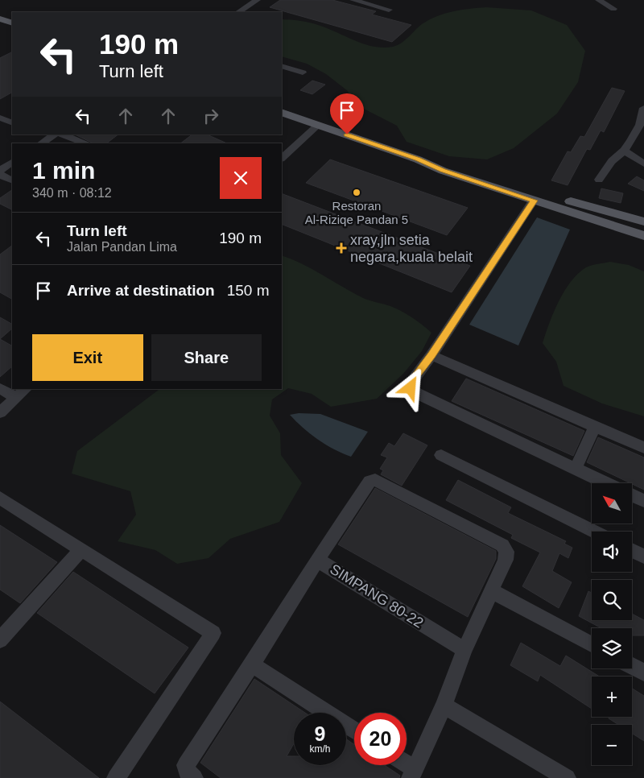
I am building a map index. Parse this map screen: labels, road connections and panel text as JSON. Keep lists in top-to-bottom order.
{
  "streets": {
    "street": ["SIMPANG 80-22"]
  },
  "places": {
    "other": ["Restoran Al-Riziqe Pandan 5"],
    "health": ["xray,jln setia negara,kuala belait"]
  },
  "north": "top left",
  "page": {
    "turn": ["190 m", "Turn left"],
    "heading": ["1 min", "340 m · 08:12"],
    "list": [
      {
        "name": "Turn left",
        "note": "Jalan Pandan Lima",
        "value": "190 m"
      },
      {
        "name": "Arrive at destination",
        "value": "150 m"
      }
    ],
    "buttons": ["Exit", "Share"],
    "map_buttons": ["+", "−"],
    "speed": "9 km/h",
    "limit": "20"
  }
}
